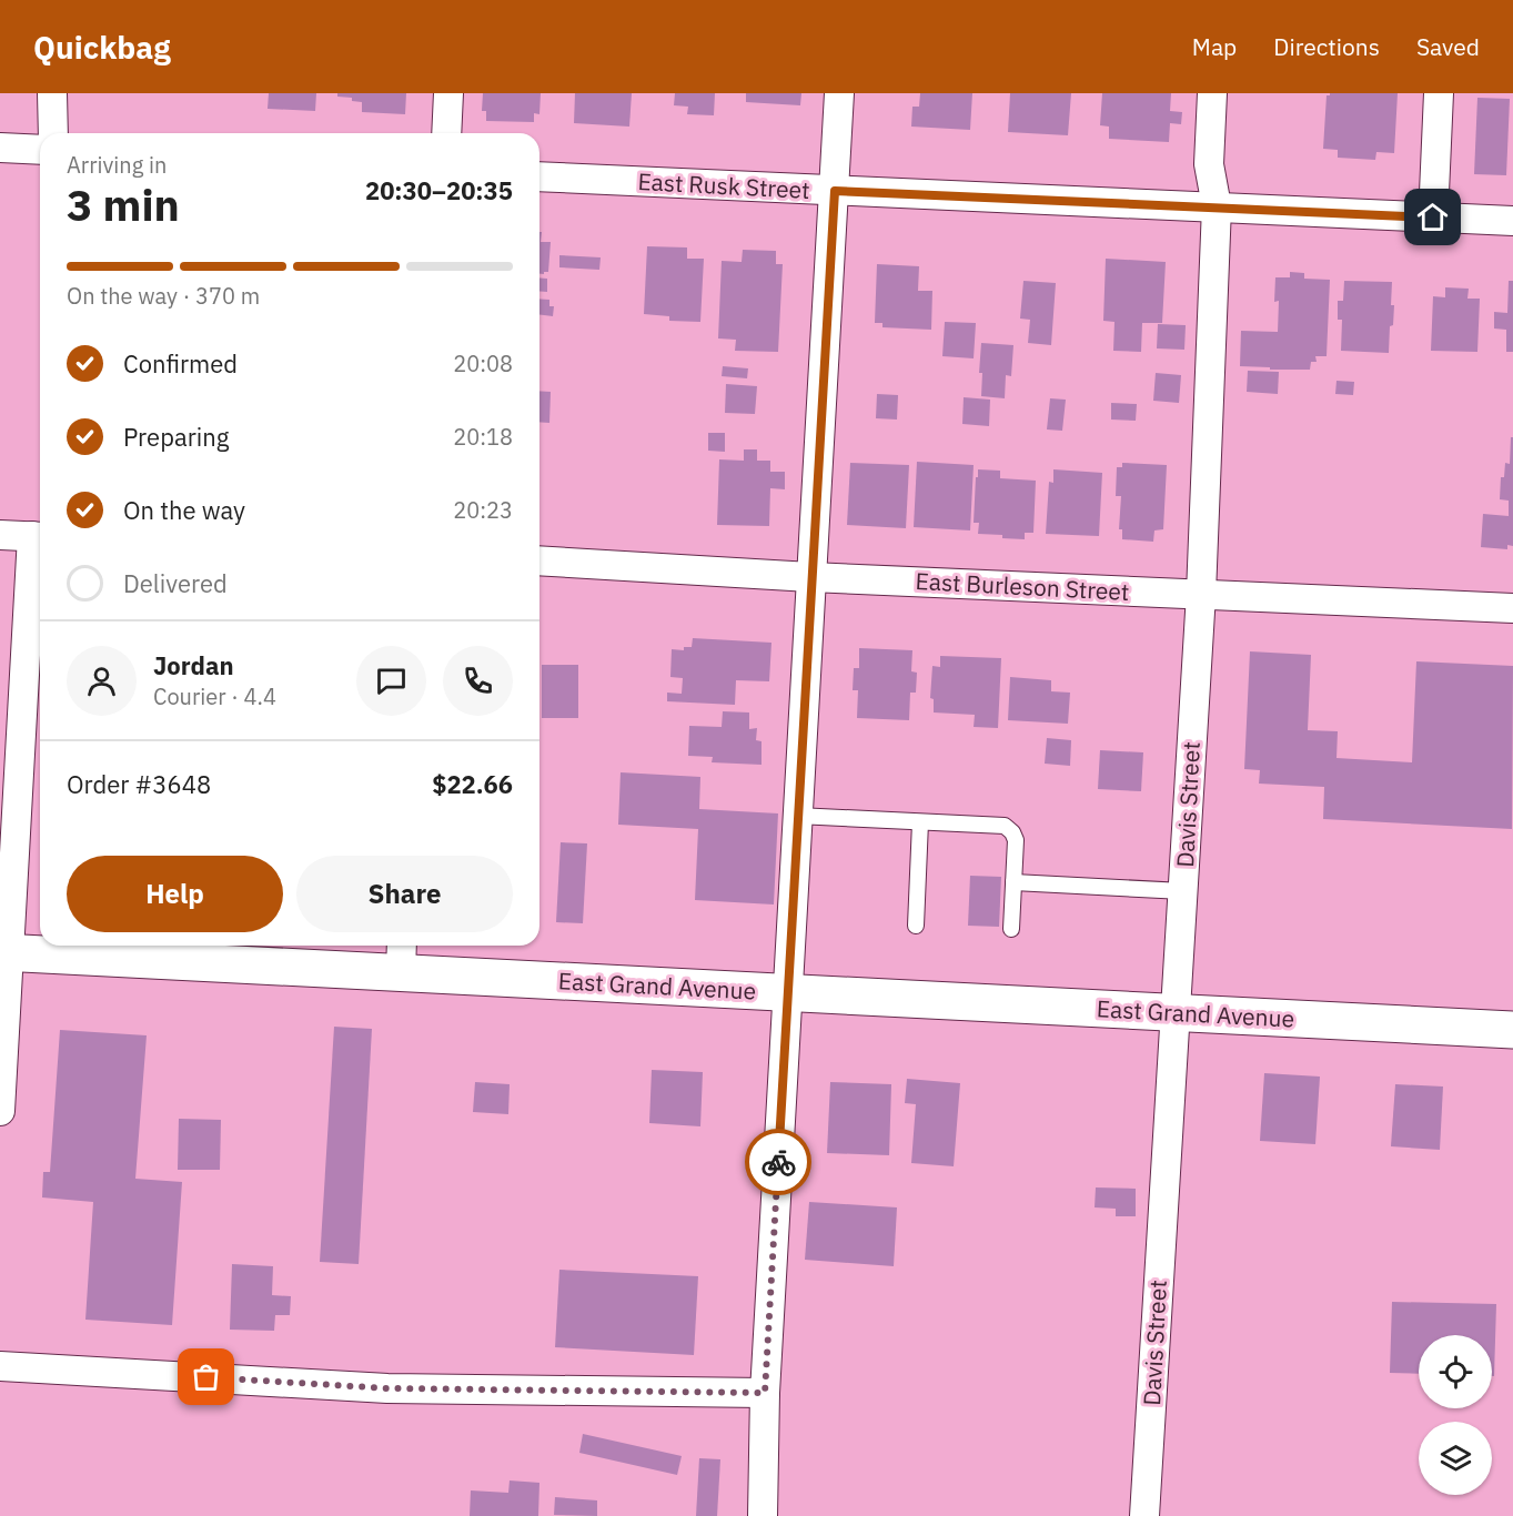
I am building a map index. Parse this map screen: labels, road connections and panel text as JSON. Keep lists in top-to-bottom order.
{
  "streets": {
    "highway": ["East Grand Avenue"],
    "street": ["East Rusk Street", "East Burleson Street", "Davis Street"]
  },
  "crossings": [
    ["East Rusk Street", "Davis Street"],
    ["East Burleson Street", "Davis Street"],
    ["Davis Street", "East Grand Avenue"]
  ],
  "page": {
    "header": "Quickbag",
    "nav": ["Map", "Directions", "Saved"],
    "heading": ["3 min", "Arriving in", "20:30–20:35"],
    "panel": [
      "Jordan",
      "Courier · 4.4",
      "Order #3648",
      "$22.66"
    ],
    "bar": "On the way · 370 m",
    "list": [
      ["Confirmed", "20:08"],
      ["Preparing", "20:18"],
      ["On the way", "20:23"],
      "Delivered"
    ],
    "buttons": ["Help", "Share"]
  }
}
